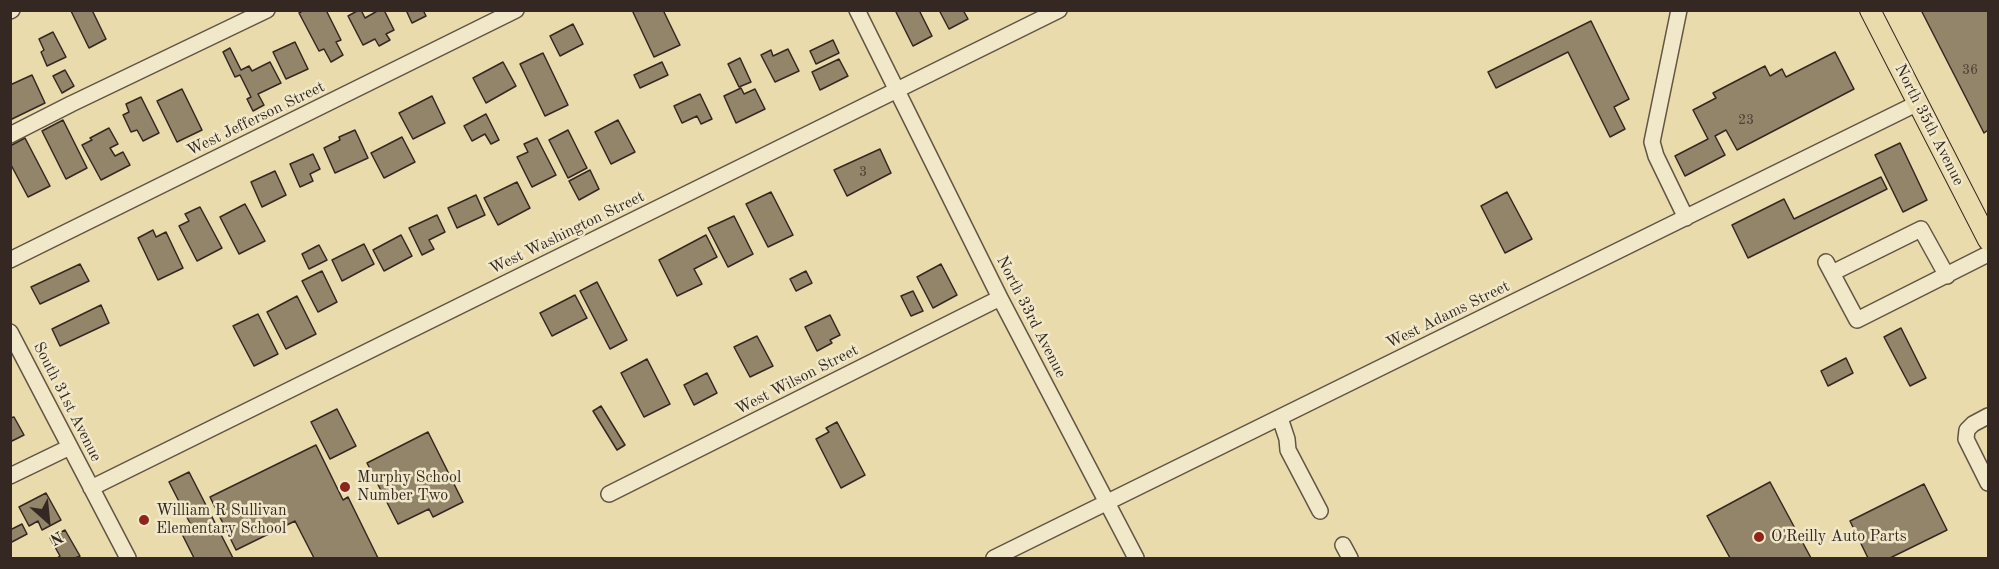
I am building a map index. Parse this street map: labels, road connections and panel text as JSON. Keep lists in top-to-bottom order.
{
  "streets": {
    "main road": ["North 35th Avenue"],
    "street": [
      "West Jefferson Street",
      "West Washington Street",
      "West Adams Street",
      "North 33rd Avenue",
      "West Wilson Street",
      "South 31st Avenue"
    ]
  },
  "crossings": [
    ["North 35th Avenue", "West Adams Street"],
    ["West Washington Street", "North 33rd Avenue"],
    ["West Washington Street", "South 31st Avenue"],
    ["West Adams Street", "North 33rd Avenue"],
    ["North 33rd Avenue", "West Wilson Street"]
  ],
  "places": ["Murphy School Number Two", "William R Sullivan Elementary School", "O'Reilly Auto Parts"],
  "house_numbers": ["36", "23", "3"],
  "north": "bottom right"
}
